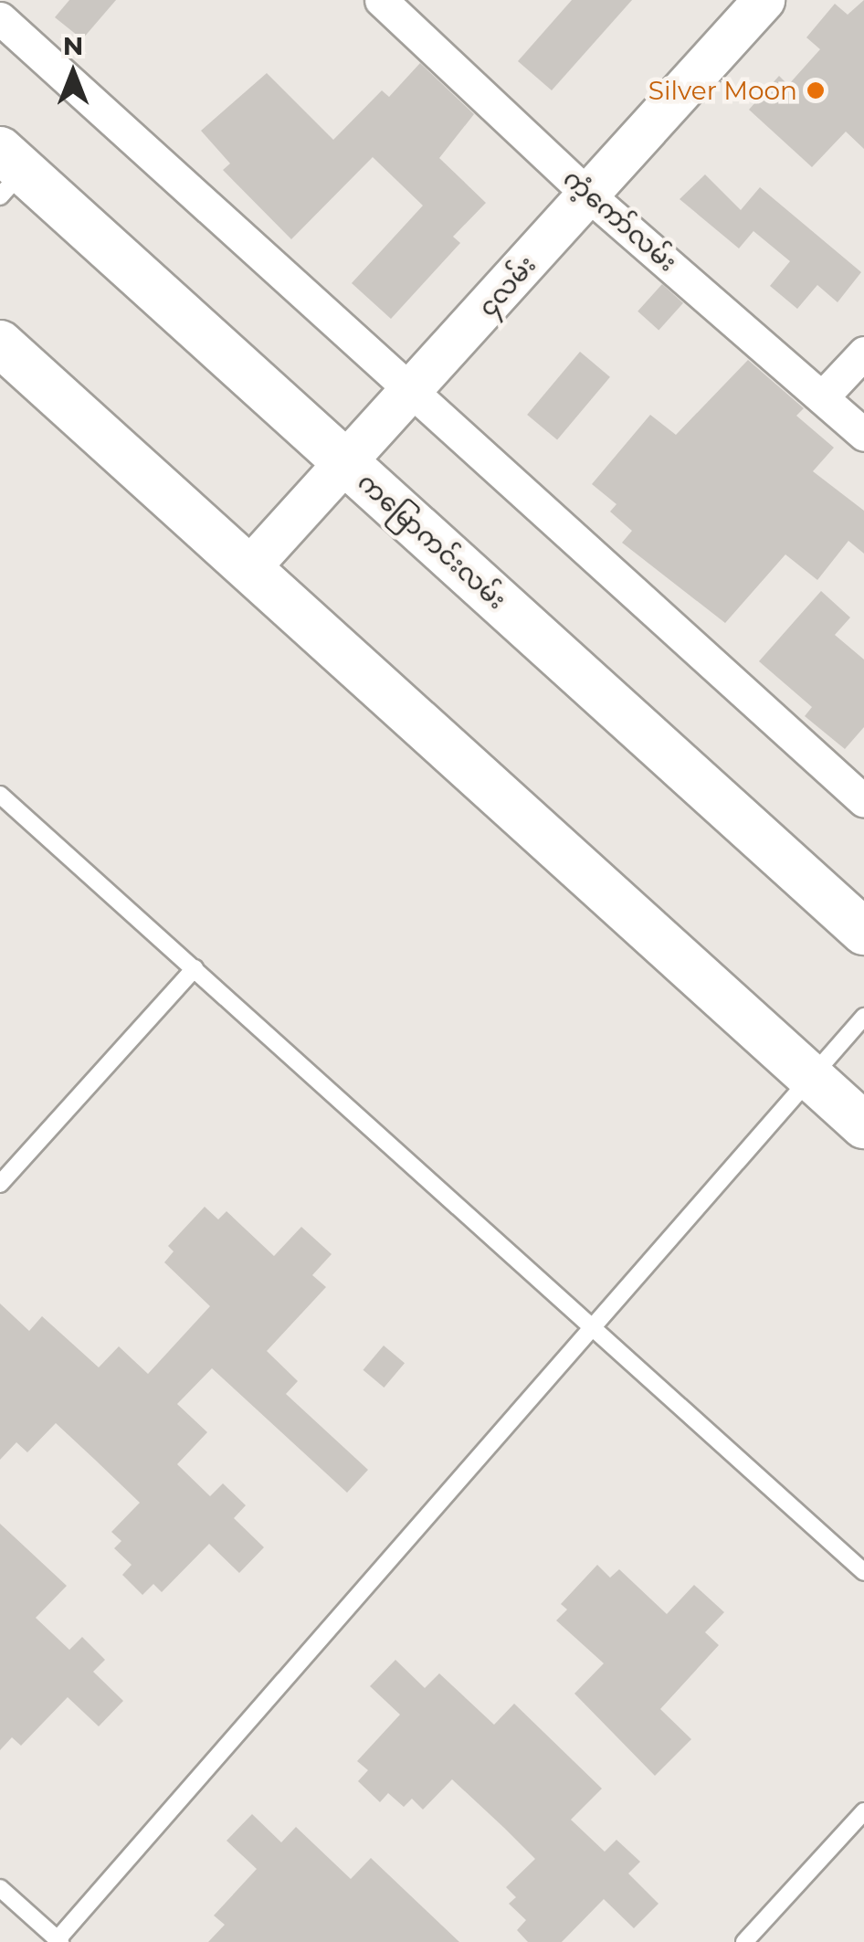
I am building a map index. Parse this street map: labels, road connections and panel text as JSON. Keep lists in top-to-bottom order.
{
  "streets": {
    "main road": ["ကမြောကင်းလမ်း"],
    "street": ["ကံ့ကော်လမ်း", "၄လမ်း"]
  },
  "crossings": [
    ["ကံ့ကော်လမ်း", "၄လမ်း"],
    ["၄လမ်း", "ကမြောကင်းလမ်း"]
  ],
  "places": ["Silver Moon"],
  "north": "top"
}
